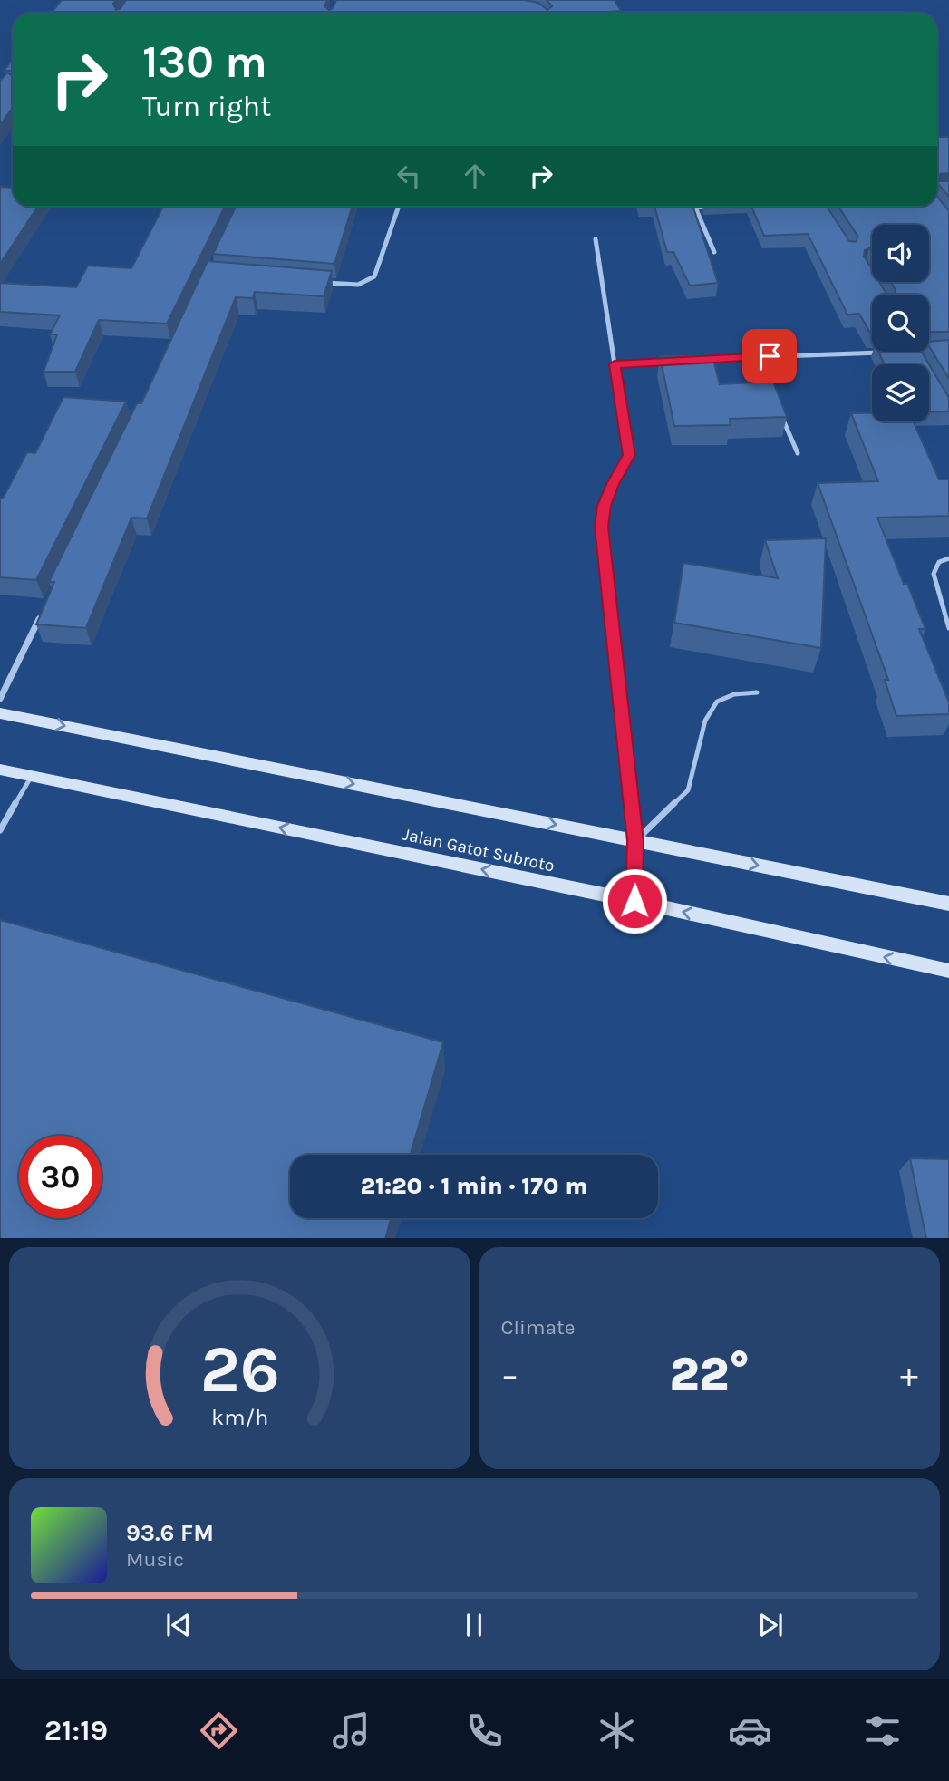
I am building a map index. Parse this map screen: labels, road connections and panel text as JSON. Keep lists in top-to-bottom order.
{
  "streets": {
    "street": ["Jalan Gatot Subroto"]
  },
  "page": {
    "turn": ["130 m", "Turn right"],
    "limit": "30",
    "trip": "21:20 · 1 min · 170 m",
    "tile": "Climate",
    "heat": ["−", "22°", "+"],
    "song": ["93.6 FM", "Music"],
    "tabs": "21:19",
    "gauge": ["26", "km/h"]
  }
}
